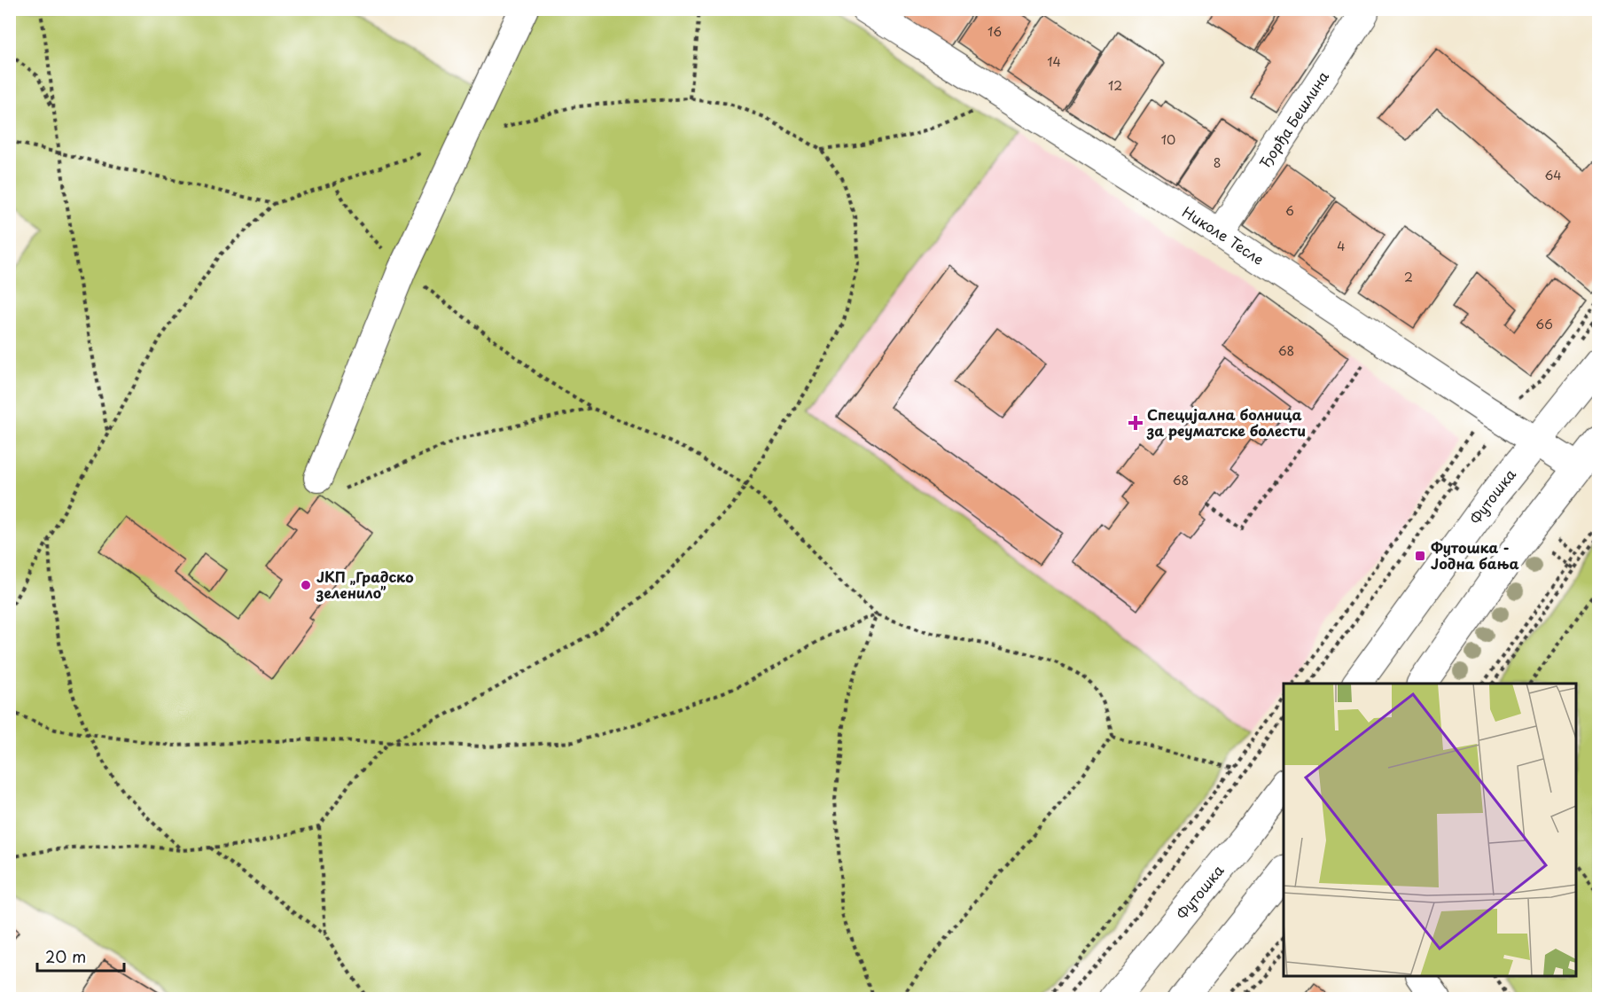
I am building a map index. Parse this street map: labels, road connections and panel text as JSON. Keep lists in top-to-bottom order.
{
  "streets": {
    "main road": ["Футошка"],
    "street": ["Ђорђа Бешлина", "Николе Тесле"]
  },
  "crossings": [
    ["Ђорђа Бешлина", "Николе Тесле"],
    ["Николе Тесле", "Футошка"]
  ],
  "places": {
    "health": ["Специјална болница за реуматске болести"],
    "transit": ["Футошка - Јодна бања"],
    "other": ["ЈКП „Градско зеленило”"]
  },
  "house_numbers": [
    "16",
    "14",
    "12",
    "10",
    "8",
    "64",
    "6",
    "4",
    "2",
    "66",
    "68",
    "68"
  ],
  "scale_bar": "20 m"
}
